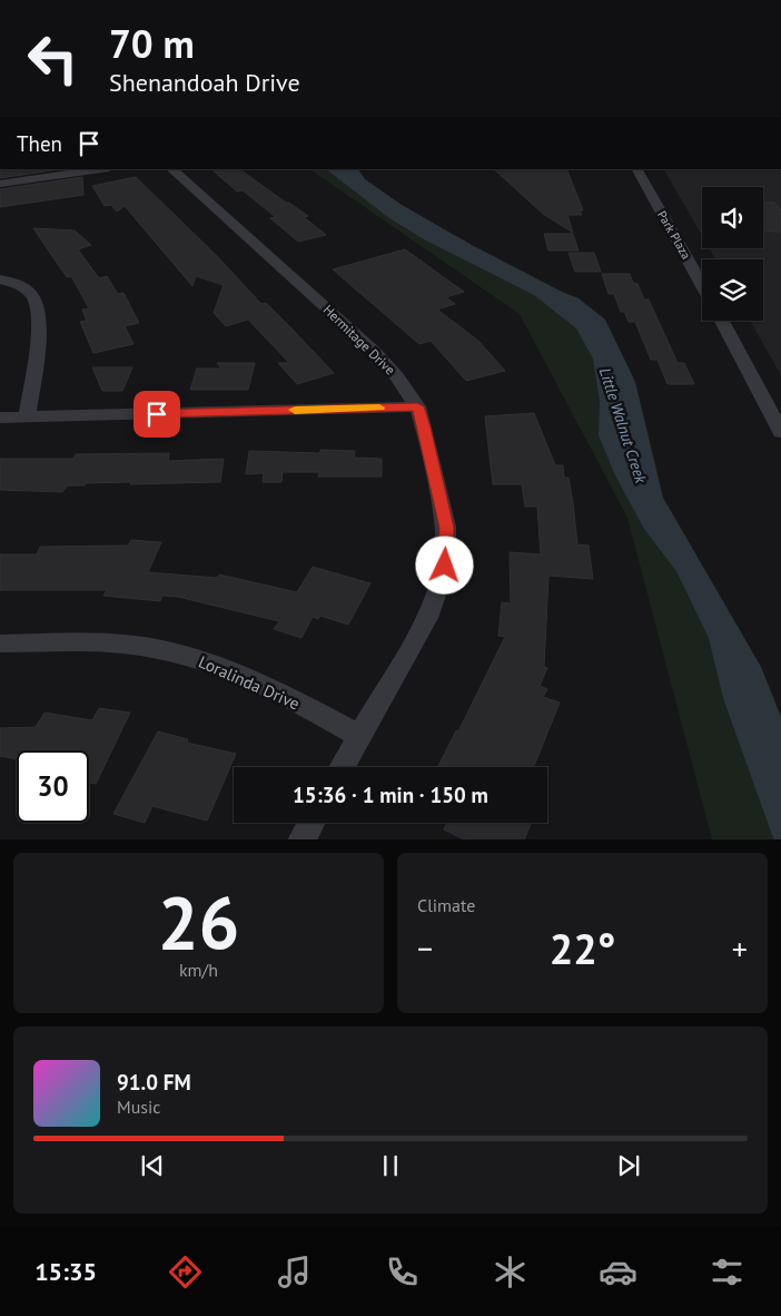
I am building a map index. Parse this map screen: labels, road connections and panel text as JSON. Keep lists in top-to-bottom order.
{
  "streets": {
    "street": ["Park Plaza", "Hermitage Drive", "Loralinda Drive"]
  },
  "crossings": [
    ["Hermitage Drive", "Loralinda Drive"]
  ],
  "water": ["Little Walnut Creek"],
  "page": {
    "turn": ["70 m", "Shenandoah Drive"],
    "then": "Then",
    "limit": "30",
    "trip": "15:36 · 1 min · 150 m",
    "tile": [
      ["26", "km/h"],
      "Climate"
    ],
    "heat": ["−", "22°", "+"],
    "song": ["91.0 FM", "Music"],
    "tabs": "15:35"
  }
}
